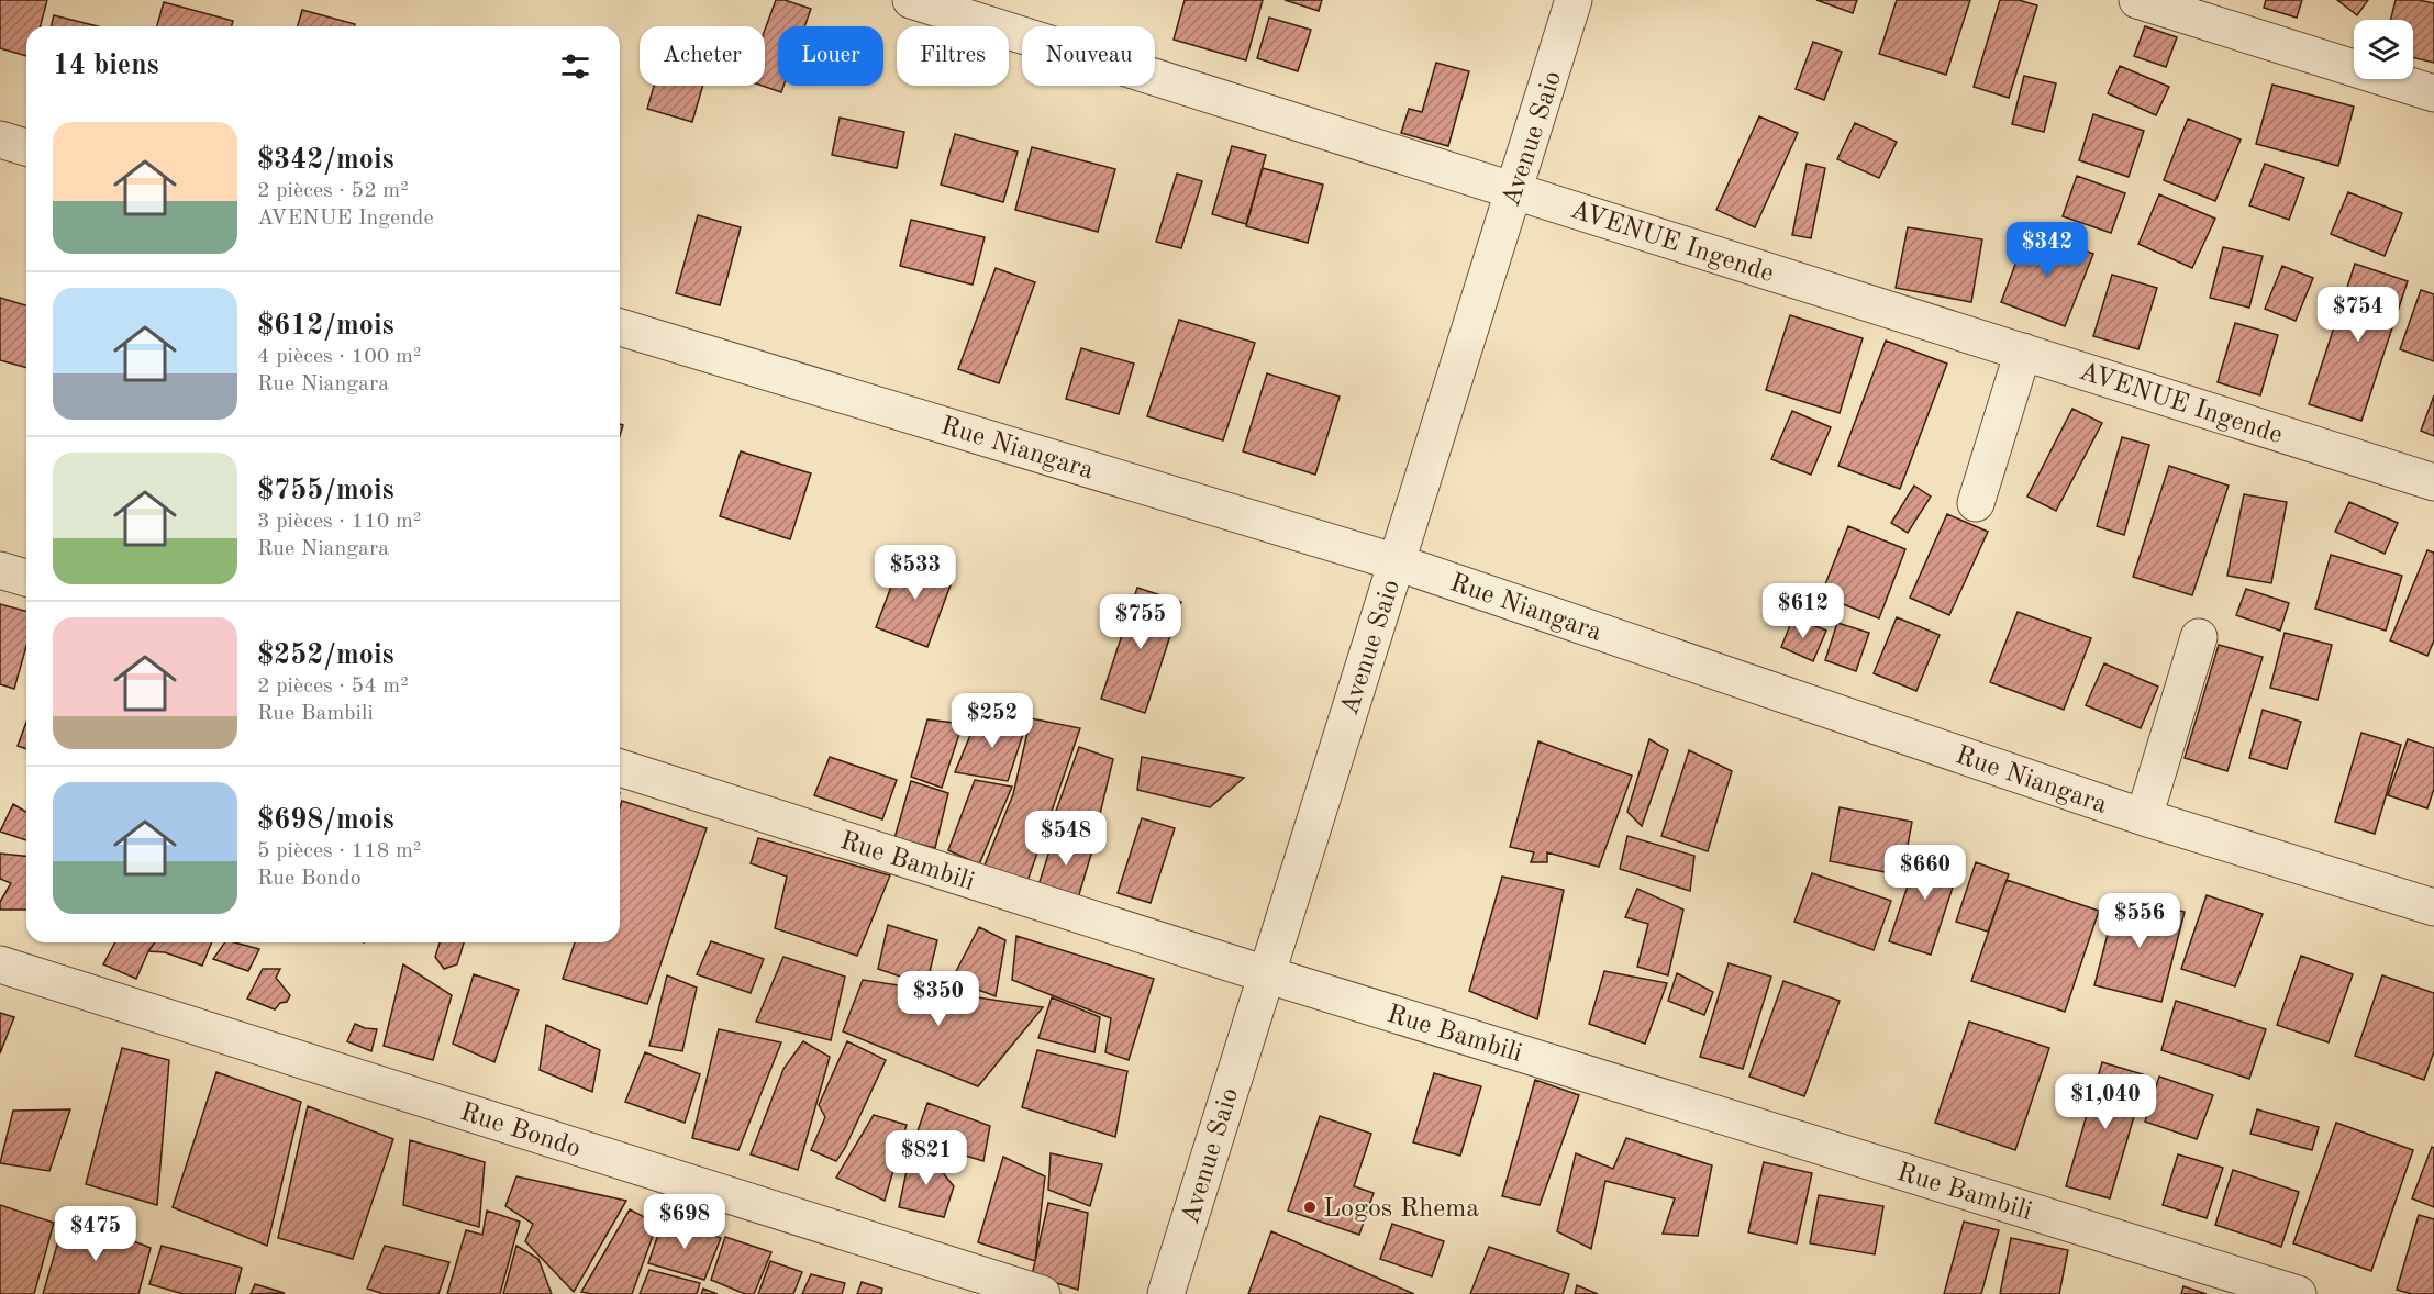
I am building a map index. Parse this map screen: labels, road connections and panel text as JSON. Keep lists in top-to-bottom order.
{
  "streets": {
    "street": [
      "Avenue Saio",
      "AVENUE Ingende",
      "Rue Niangara",
      "Rue Bambili",
      "Rue Bondo"
    ]
  },
  "crossings": [
    ["Avenue Saio", "AVENUE Ingende"],
    ["Avenue Saio", "Rue Niangara"],
    ["Avenue Saio", "Rue Bambili"]
  ],
  "places": ["Logos Rhema"],
  "page": {
    "chip": [
      "Acheter",
      "Louer",
      "Filtres",
      "Nouveau"
    ],
    "heading": "14 biens",
    "list": [
      {
        "name": "$342/mois",
        "note": "2 pièces · 52 m² · AVENUE Ingende"
      },
      {
        "name": "$612/mois",
        "note": "4 pièces · 100 m² · Rue Niangara"
      },
      {
        "name": "$755/mois",
        "note": "3 pièces · 110 m² · Rue Niangara"
      },
      {
        "name": "$252/mois",
        "note": "2 pièces · 54 m² · Rue Bambili"
      },
      {
        "name": "$698/mois",
        "note": "5 pièces · 118 m² · Rue Bondo"
      }
    ],
    "price": [
      "$342",
      "$754",
      "$533",
      "$612",
      "$755",
      "$252",
      "$548",
      "$660",
      "$556",
      "$350",
      "$1,040",
      "$821",
      "$698",
      "$475"
    ]
  }
}
